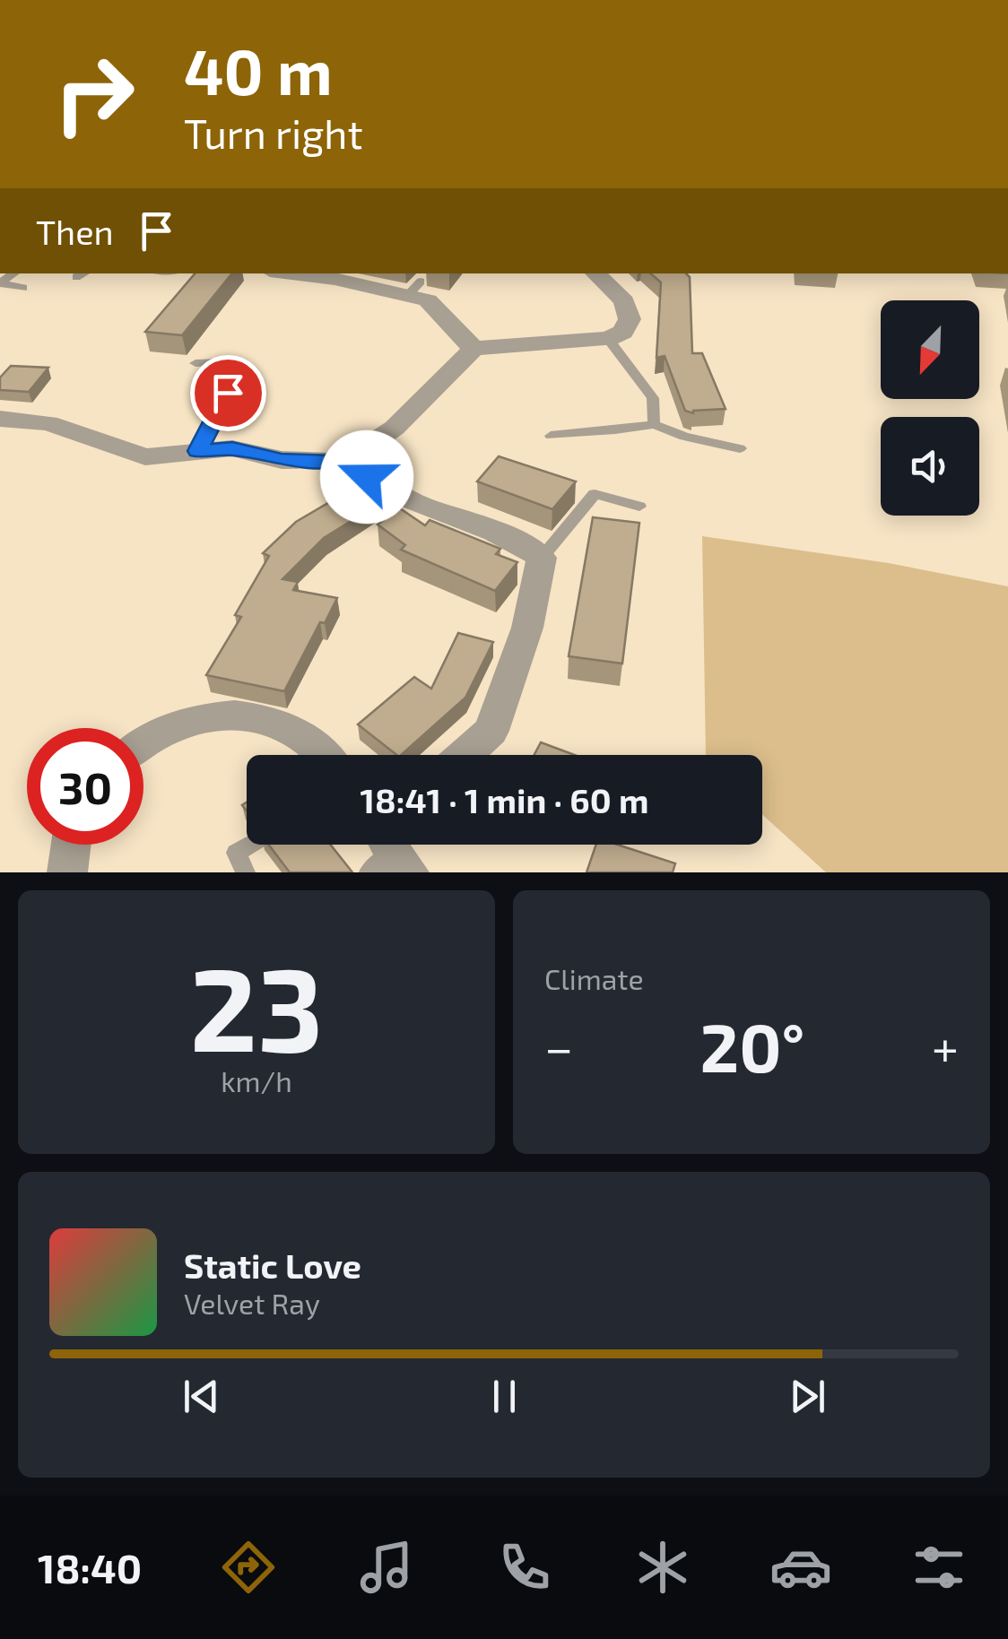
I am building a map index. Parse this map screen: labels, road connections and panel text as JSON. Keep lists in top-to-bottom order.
{
  "north": "bottom left",
  "page": {
    "turn": ["40 m", "Turn right"],
    "then": "Then",
    "limit": "30",
    "trip": "18:41 · 1 min · 60 m",
    "tile": [
      ["23", "km/h"],
      "Climate"
    ],
    "heat": ["−", "20°", "+"],
    "song": ["Static Love", "Velvet Ray"],
    "tabs": "18:40"
  }
}
